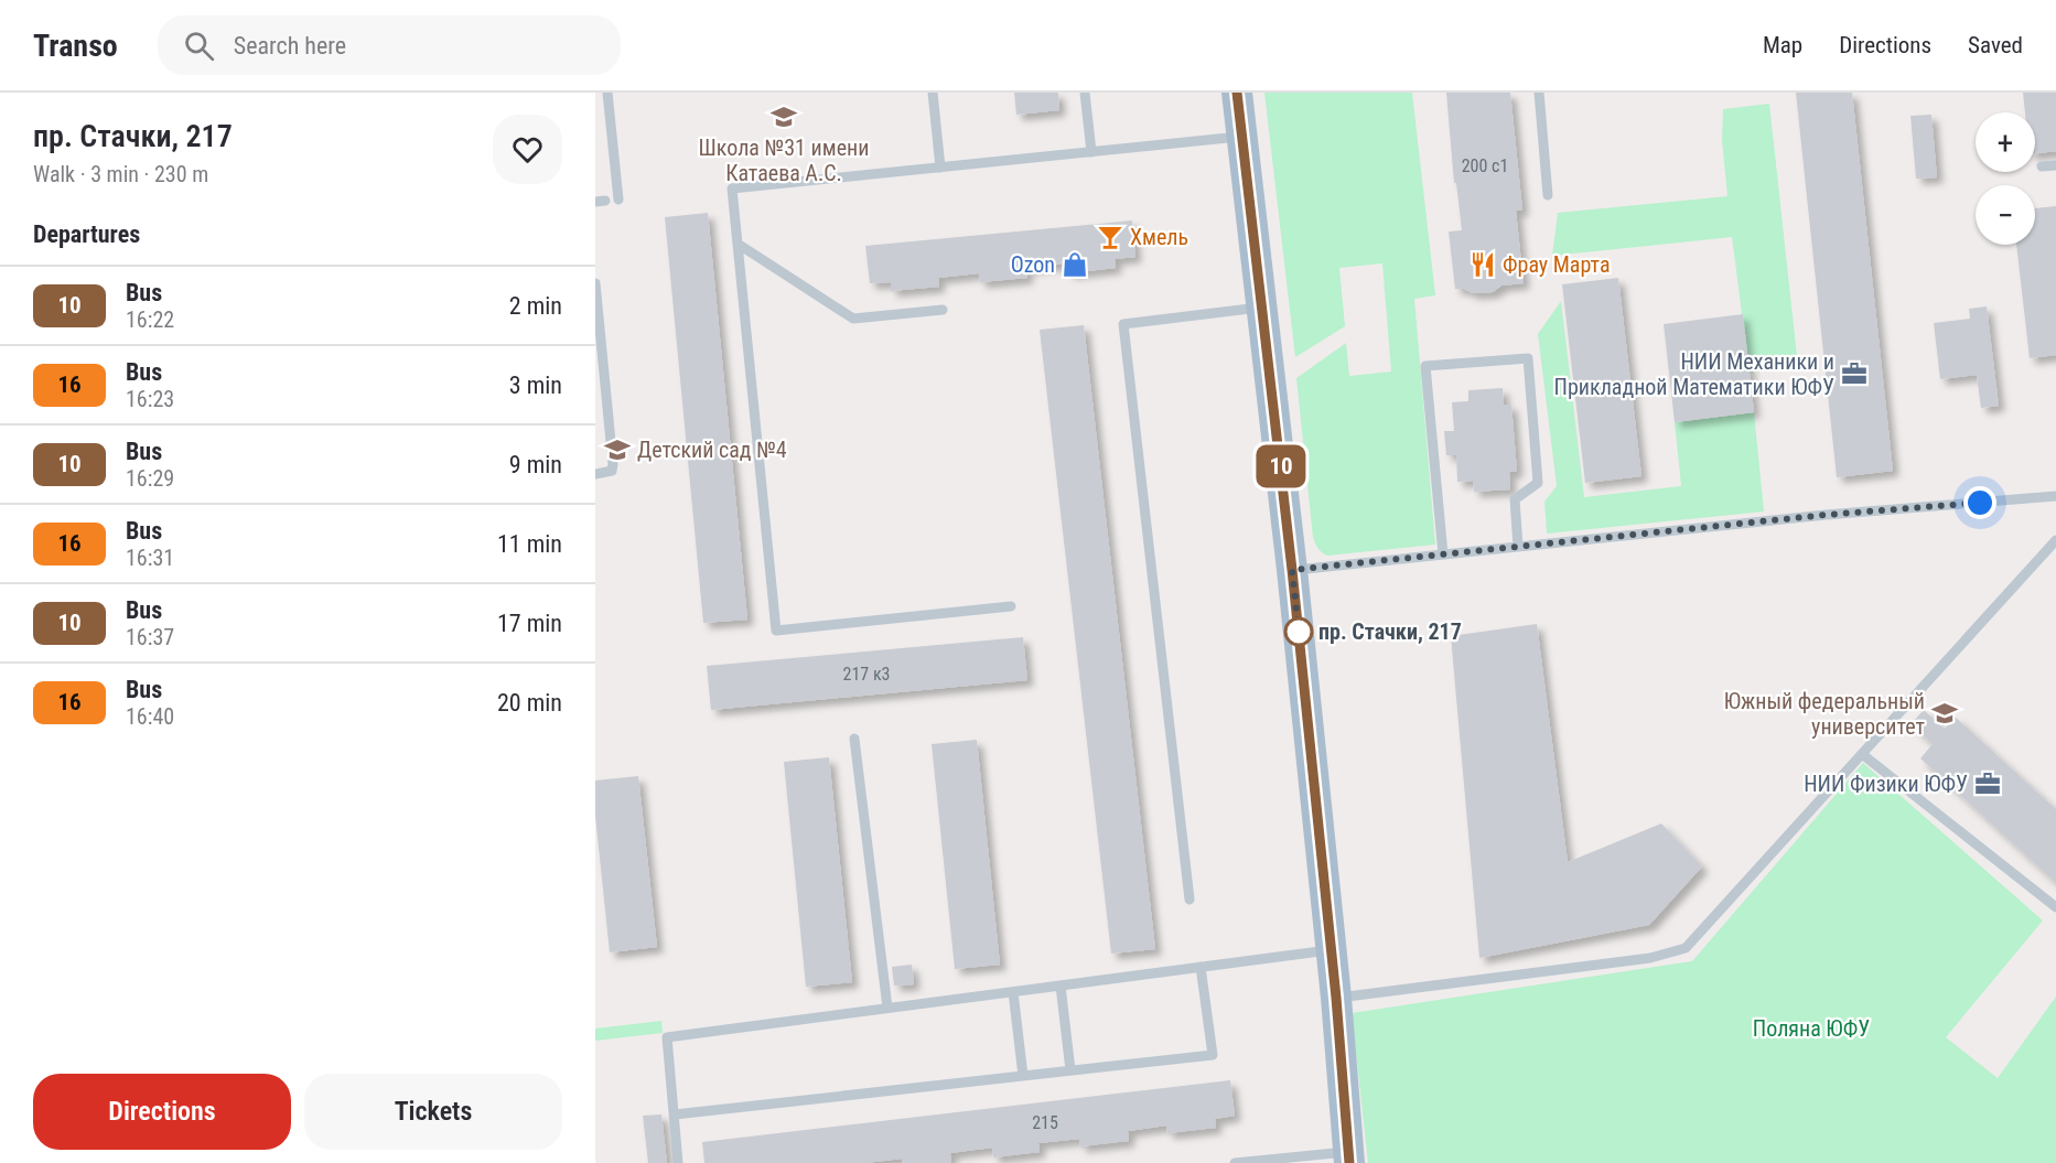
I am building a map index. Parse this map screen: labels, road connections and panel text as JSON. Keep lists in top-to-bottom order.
{
  "parks": ["Поляна ЮФУ"],
  "places": {
    "school or university": ["Школа №31 имени Катаева А.С.", "Детский сад №4", "Южный федеральный университет"],
    "bar": ["Хмель"],
    "shop": ["Ozon"],
    "restaurant": ["Фрау Марта"],
    "office": ["НИИ Механики и Прикладной Математики ЮФУ", "НИИ Физики ЮФУ"],
    "other": ["пр. Стачки, 217"]
  },
  "lines": ["bus line 10"],
  "house_numbers": ["200 с1", "217 к3", "215"],
  "page": {
    "header": "Transo",
    "search": "Search here",
    "nav": ["Map", "Directions", "Saved"],
    "heading": [
      ["пр. Стачки, 217", "Walk · 3 min · 230 m"],
      "Departures"
    ],
    "on_map": "10",
    "map_buttons": ["+", "−"],
    "list": [
      {
        "mark": "10",
        "name": "Bus",
        "note": "16:22",
        "value": "2 min"
      },
      {
        "mark": "16",
        "name": "Bus",
        "note": "16:23",
        "value": "3 min"
      },
      {
        "mark": "10",
        "name": "Bus",
        "note": "16:29",
        "value": "9 min"
      },
      {
        "mark": "16",
        "name": "Bus",
        "note": "16:31",
        "value": "11 min"
      },
      {
        "mark": "10",
        "name": "Bus",
        "note": "16:37",
        "value": "17 min"
      },
      {
        "mark": "16",
        "name": "Bus",
        "note": "16:40",
        "value": "20 min"
      }
    ],
    "buttons": ["Directions", "Tickets"]
  }
}
